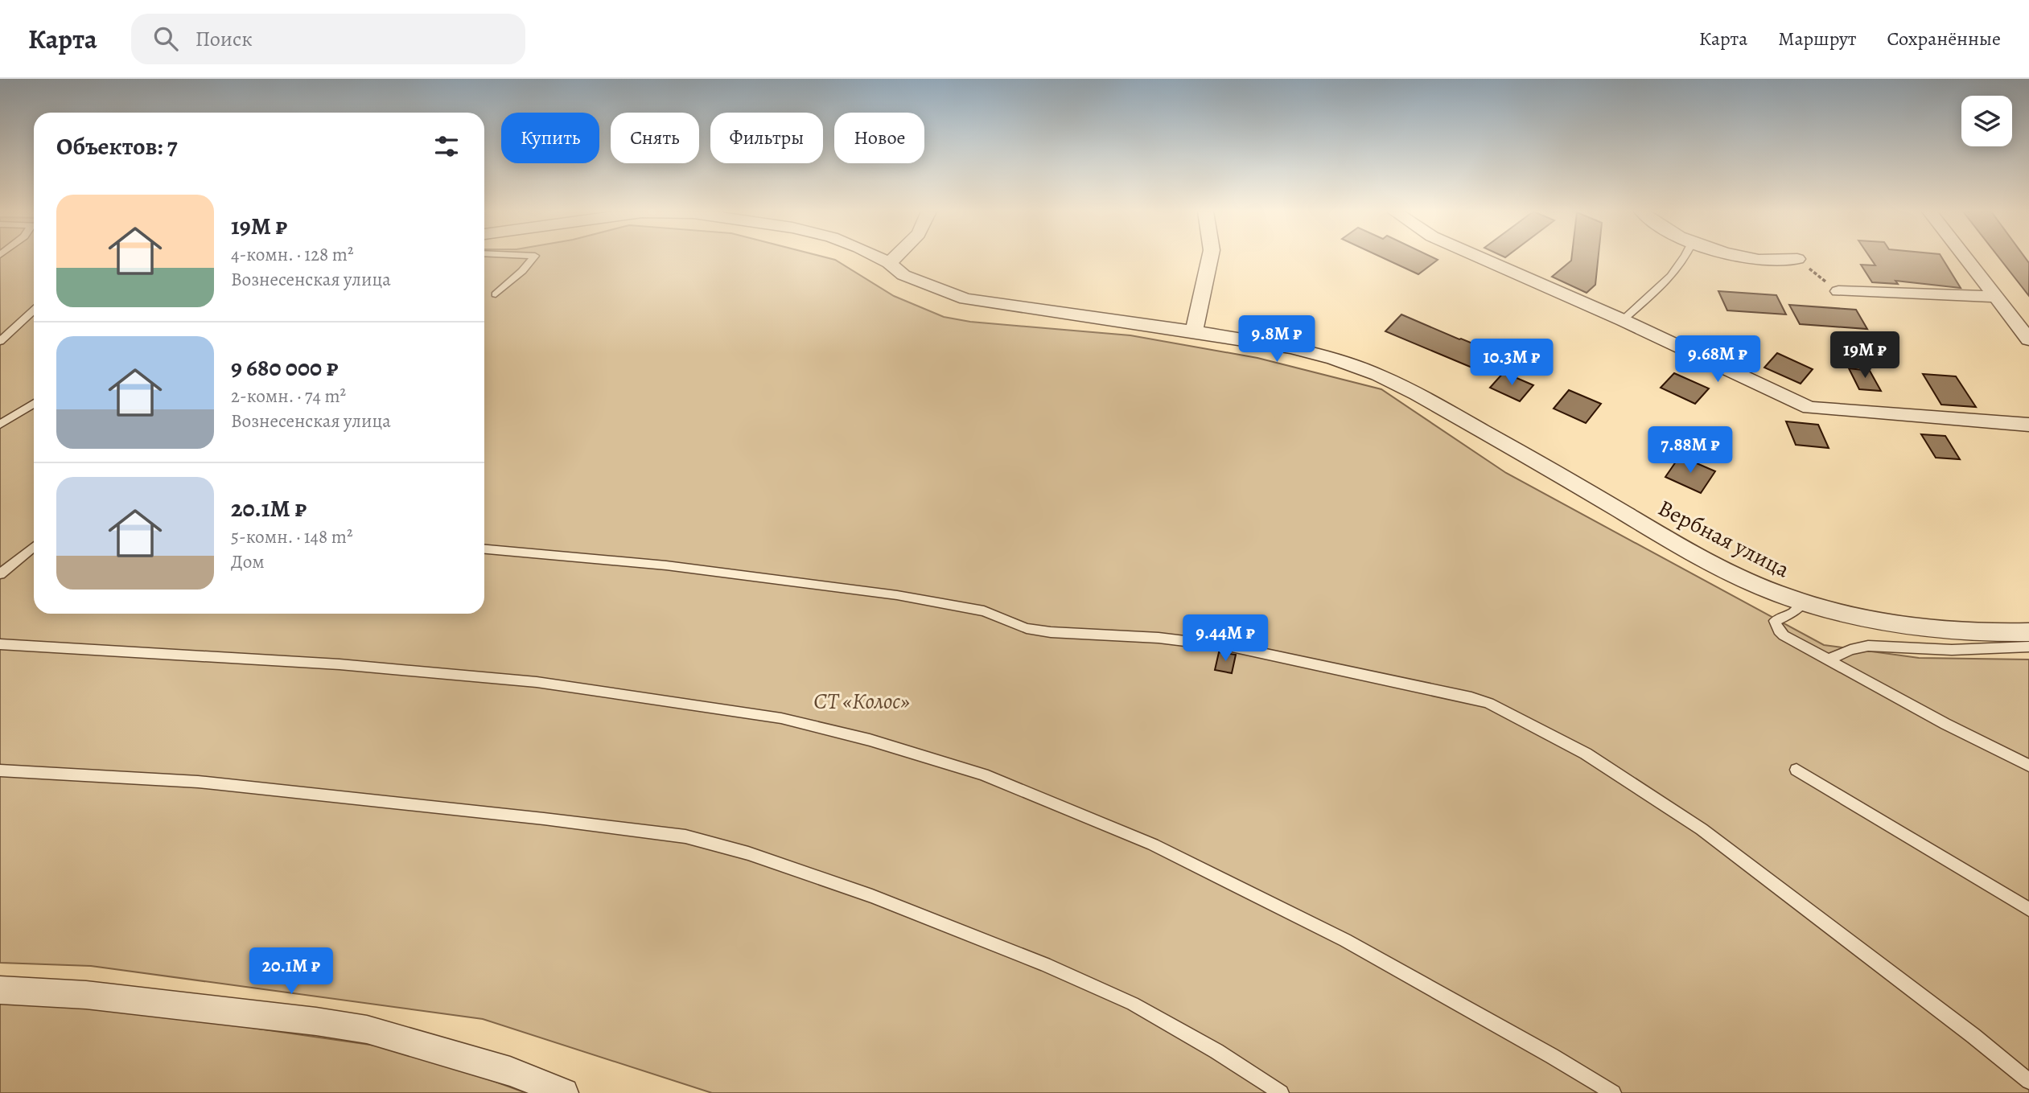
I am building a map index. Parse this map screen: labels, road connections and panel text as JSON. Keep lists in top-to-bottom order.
{
  "streets": {
    "street": ["Вербная улица"]
  },
  "parks": ["СТ «Колос»"],
  "page": {
    "header": "Карта",
    "search": "Поиск",
    "nav": ["Карта", "Маршрут", "Сохранённые"],
    "chip": [
      "Купить",
      "Снять",
      "Фильтры",
      "Новое"
    ],
    "heading": "Объектов: 7",
    "list": [
      {
        "name": "19M ₽",
        "note": "4-комн. · 128 m² · Вознесенская улица"
      },
      {
        "name": "9 680 000 ₽",
        "note": "2-комн. · 74 m² · Вознесенская улица"
      },
      {
        "name": "20.1M ₽",
        "note": "5-комн. · 148 m² · Дом"
      }
    ],
    "price": [
      "9.8M ₽",
      "19M ₽",
      "9.68M ₽",
      "10.3M ₽",
      "7.88M ₽",
      "9.44M ₽",
      "20.1M ₽"
    ]
  }
}
